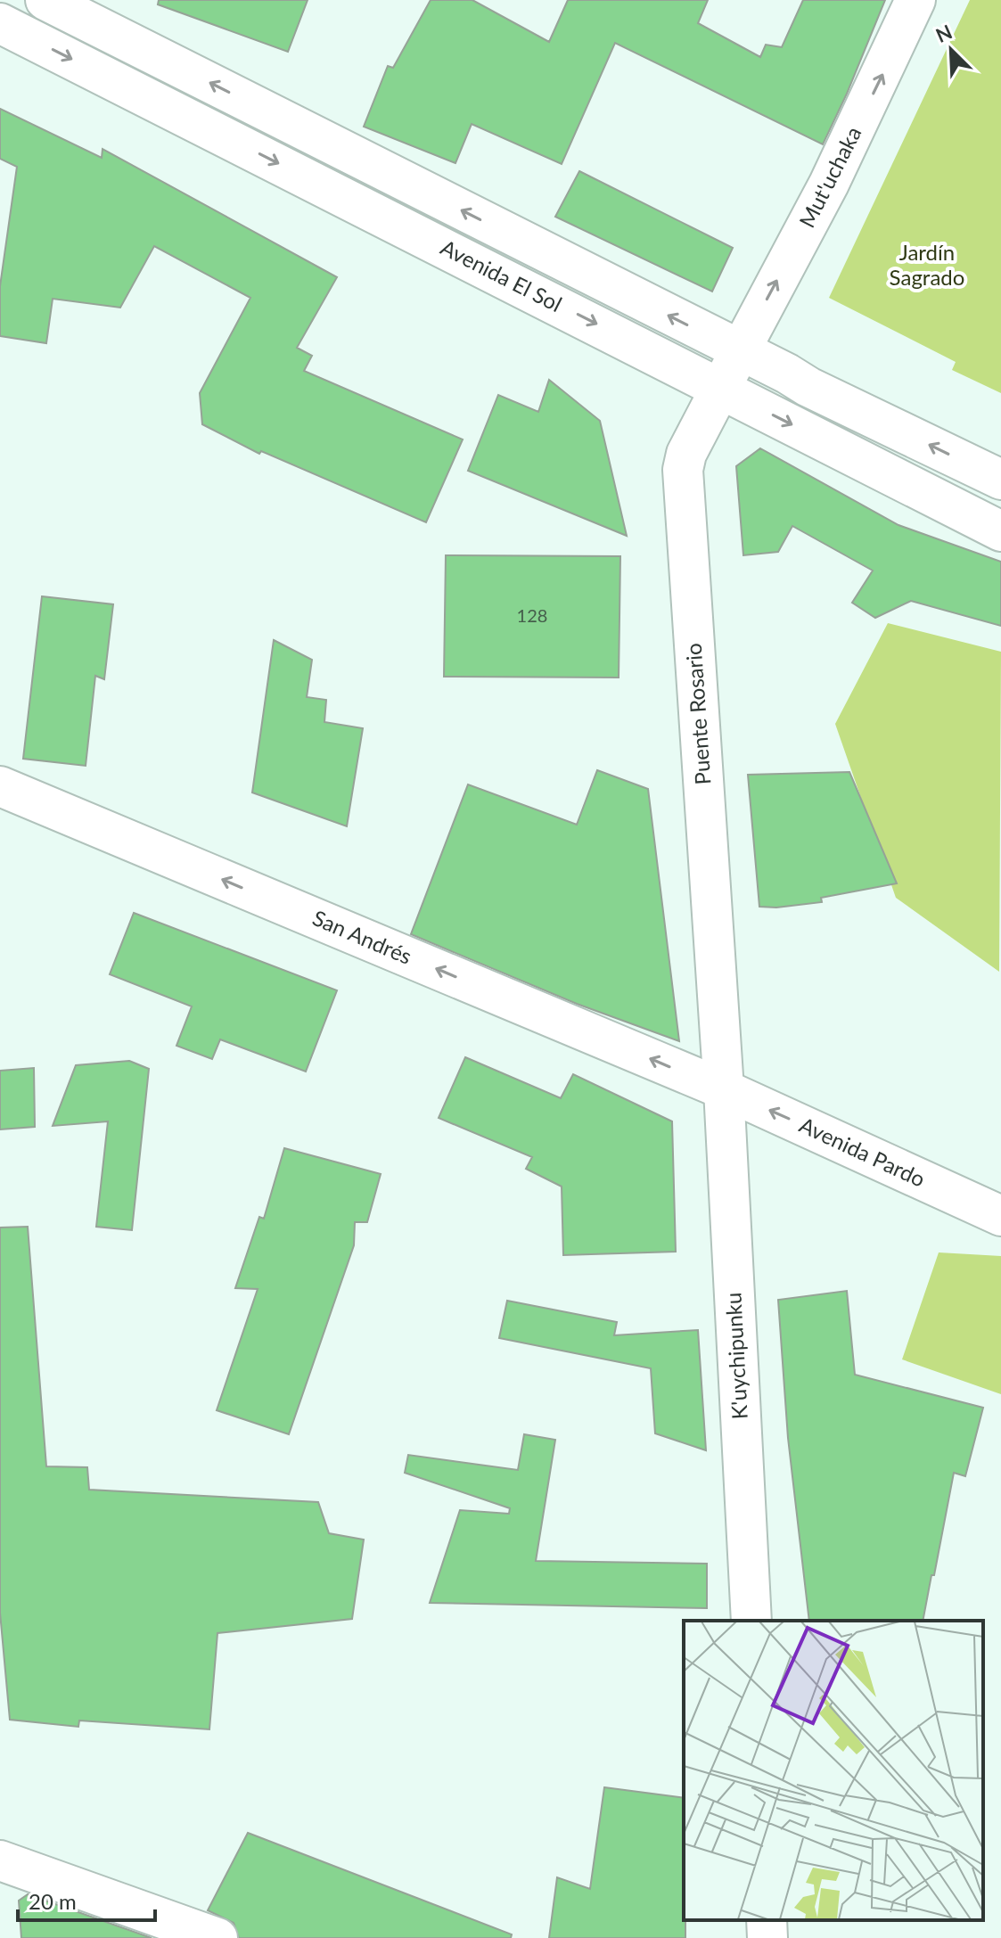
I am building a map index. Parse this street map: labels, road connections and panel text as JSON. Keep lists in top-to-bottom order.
{
  "streets": {
    "street": [
      "Mut'uchaka",
      "Avenida El Sol",
      "Puente Rosario",
      "San Andrés",
      "Avenida Pardo",
      "K'uychipunku"
    ]
  },
  "crossings": [
    ["Mut'uchaka", "Avenida El Sol"],
    ["Mut'uchaka", "Puente Rosario"],
    ["Avenida El Sol", "Puente Rosario"],
    ["Puente Rosario", "San Andrés"],
    ["Puente Rosario", "Avenida Pardo"],
    ["Puente Rosario", "K'uychipunku"],
    ["San Andrés", "Avenida Pardo"],
    ["San Andrés", "K'uychipunku"],
    ["Avenida Pardo", "K'uychipunku"]
  ],
  "one_way": ["Mut'uchaka", "San Andrés", "Avenida Pardo"],
  "parks": ["Jardín Sagrado"],
  "house_numbers": ["128"],
  "scale_bar": "20 m",
  "north": "top left"
}
